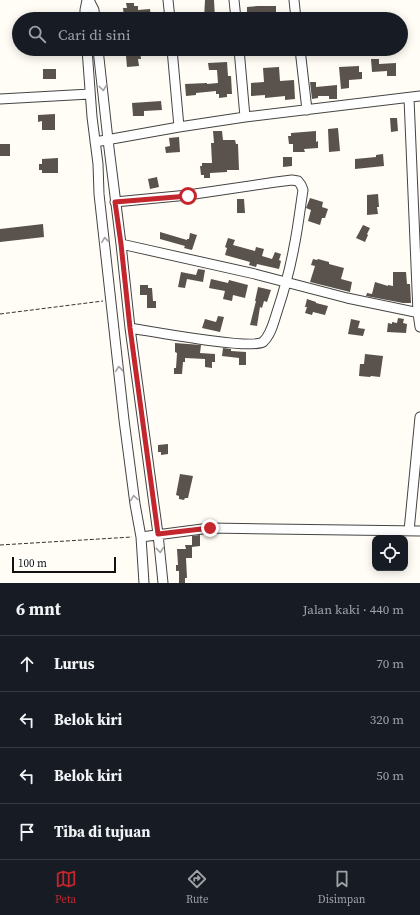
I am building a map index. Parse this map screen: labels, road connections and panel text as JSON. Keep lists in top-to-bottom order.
{
  "scale_bar": "100 m",
  "page": {
    "search": "Cari di sini",
    "scale": "100 m",
    "heading": ["6 mnt", "Jalan kaki · 440 m"],
    "list": [
      ["Lurus", "70 m"],
      ["Belok kiri", "320 m"],
      ["Belok kiri", "50 m"],
      "Tiba di tujuan"
    ],
    "nav": ["Peta", "Rute", "Disimpan"]
  }
}
